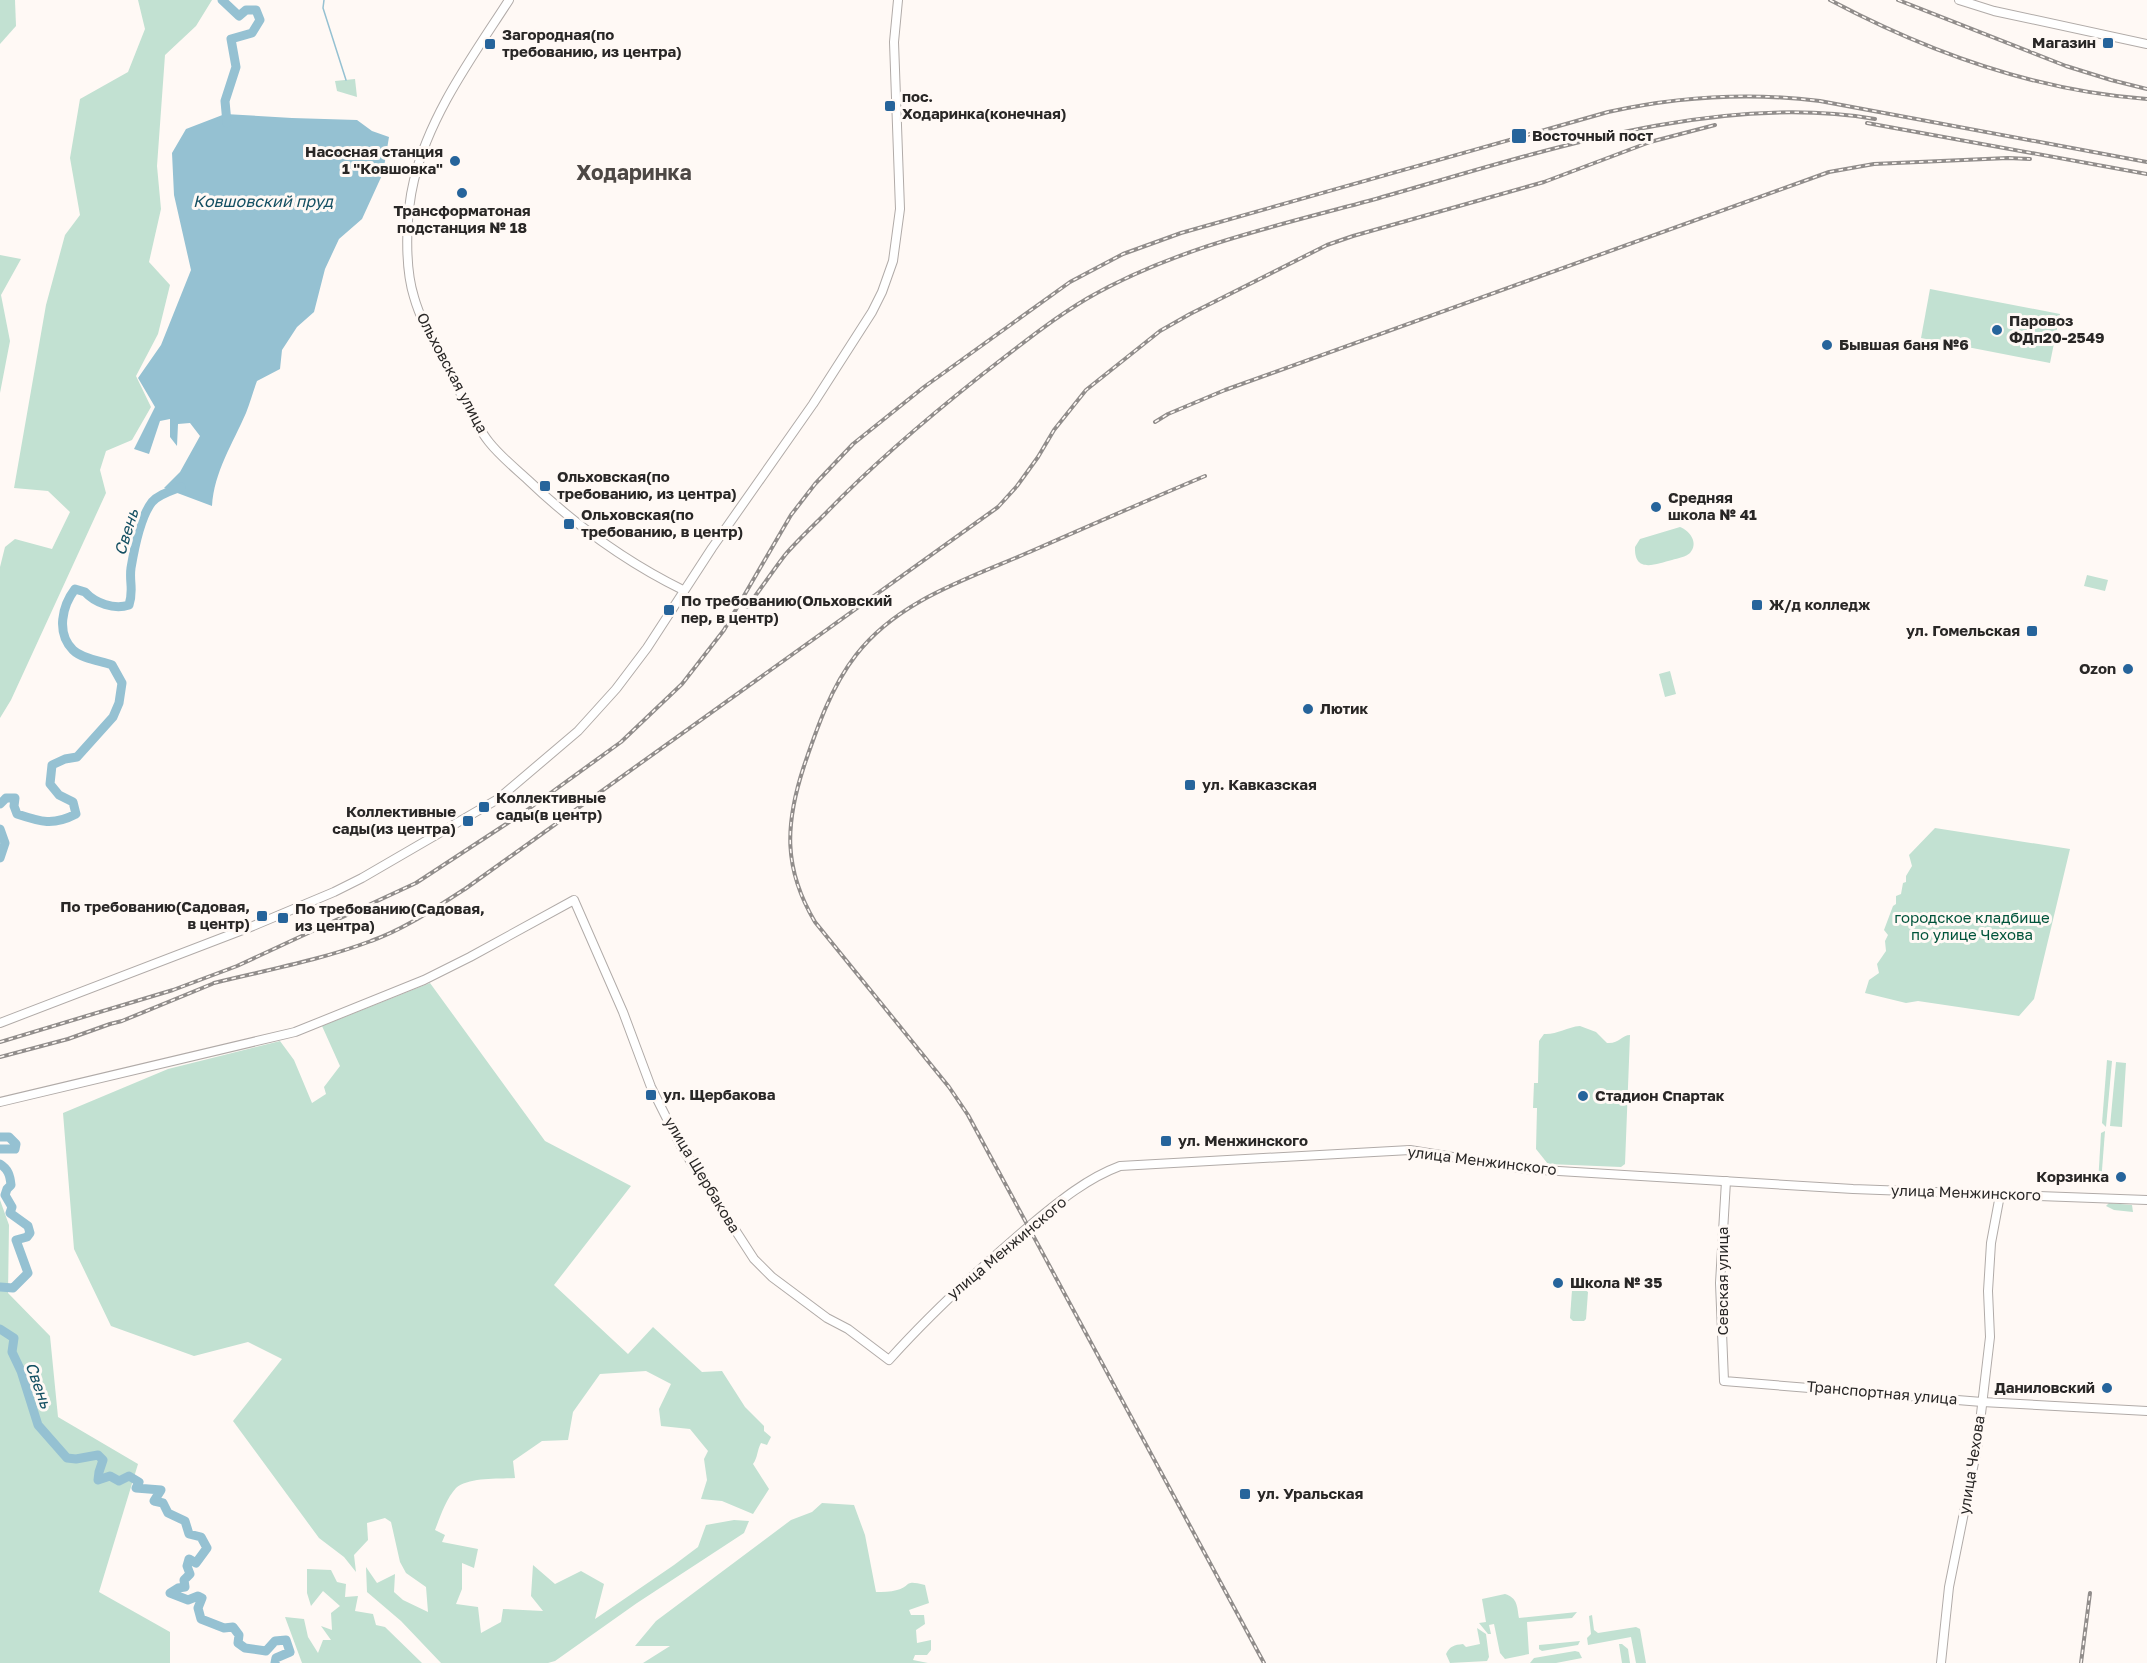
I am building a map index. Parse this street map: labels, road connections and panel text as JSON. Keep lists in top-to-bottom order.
{
  "streets": {
    "street": [
      "Ольховская улица",
      "улица Менжинского",
      "улица Щербакова",
      "Севская улица",
      "Транспортная улица",
      "улица Чехова"
    ]
  },
  "crossings": [
    ["улица Менжинского", "улица Щербакова"],
    ["улица Менжинского", "Севская улица"],
    ["улица Менжинского", "улица Чехова"],
    ["Севская улица", "Транспортная улица"],
    ["Транспортная улица", "улица Чехова"]
  ],
  "districts": ["Ходаринка"],
  "water": ["Ковшовский пруд", "Свень"],
  "parks": ["городское кладбище по улице Чехова"],
  "places": {
    "transit": [
      "Магазин",
      "Загородная(по требованию, из центра)",
      "пос. Ходаринка(конечная)",
      "Восточный пост",
      "Ольховская(по требованию, из центра)",
      "Ольховская(по требованию, в центр)",
      "Ж/д колледж",
      "По требованию(Ольховский пер, в центр)",
      "ул. Гомельская",
      "ул. Кавказская",
      "Коллективные сады(в центр)",
      "Коллективные сады(из центра)",
      "По требованию(Садовая, в центр)",
      "По требованию(Садовая, из центра)",
      "ул. Щербакова",
      "ул. Менжинского",
      "ул. Уральская"
    ],
    "other": [
      "Насосная станция 1 \"Ковшовка\"",
      "Трансформатоная подстанция № 18",
      "Паровоз ФДп20-2549",
      "Бывшая баня №6",
      "Средняя школа № 41",
      "Ozon",
      "Лютик",
      "Стадион Спартак",
      "Корзинка",
      "Школа № 35",
      "Даниловский"
    ]
  }
}
